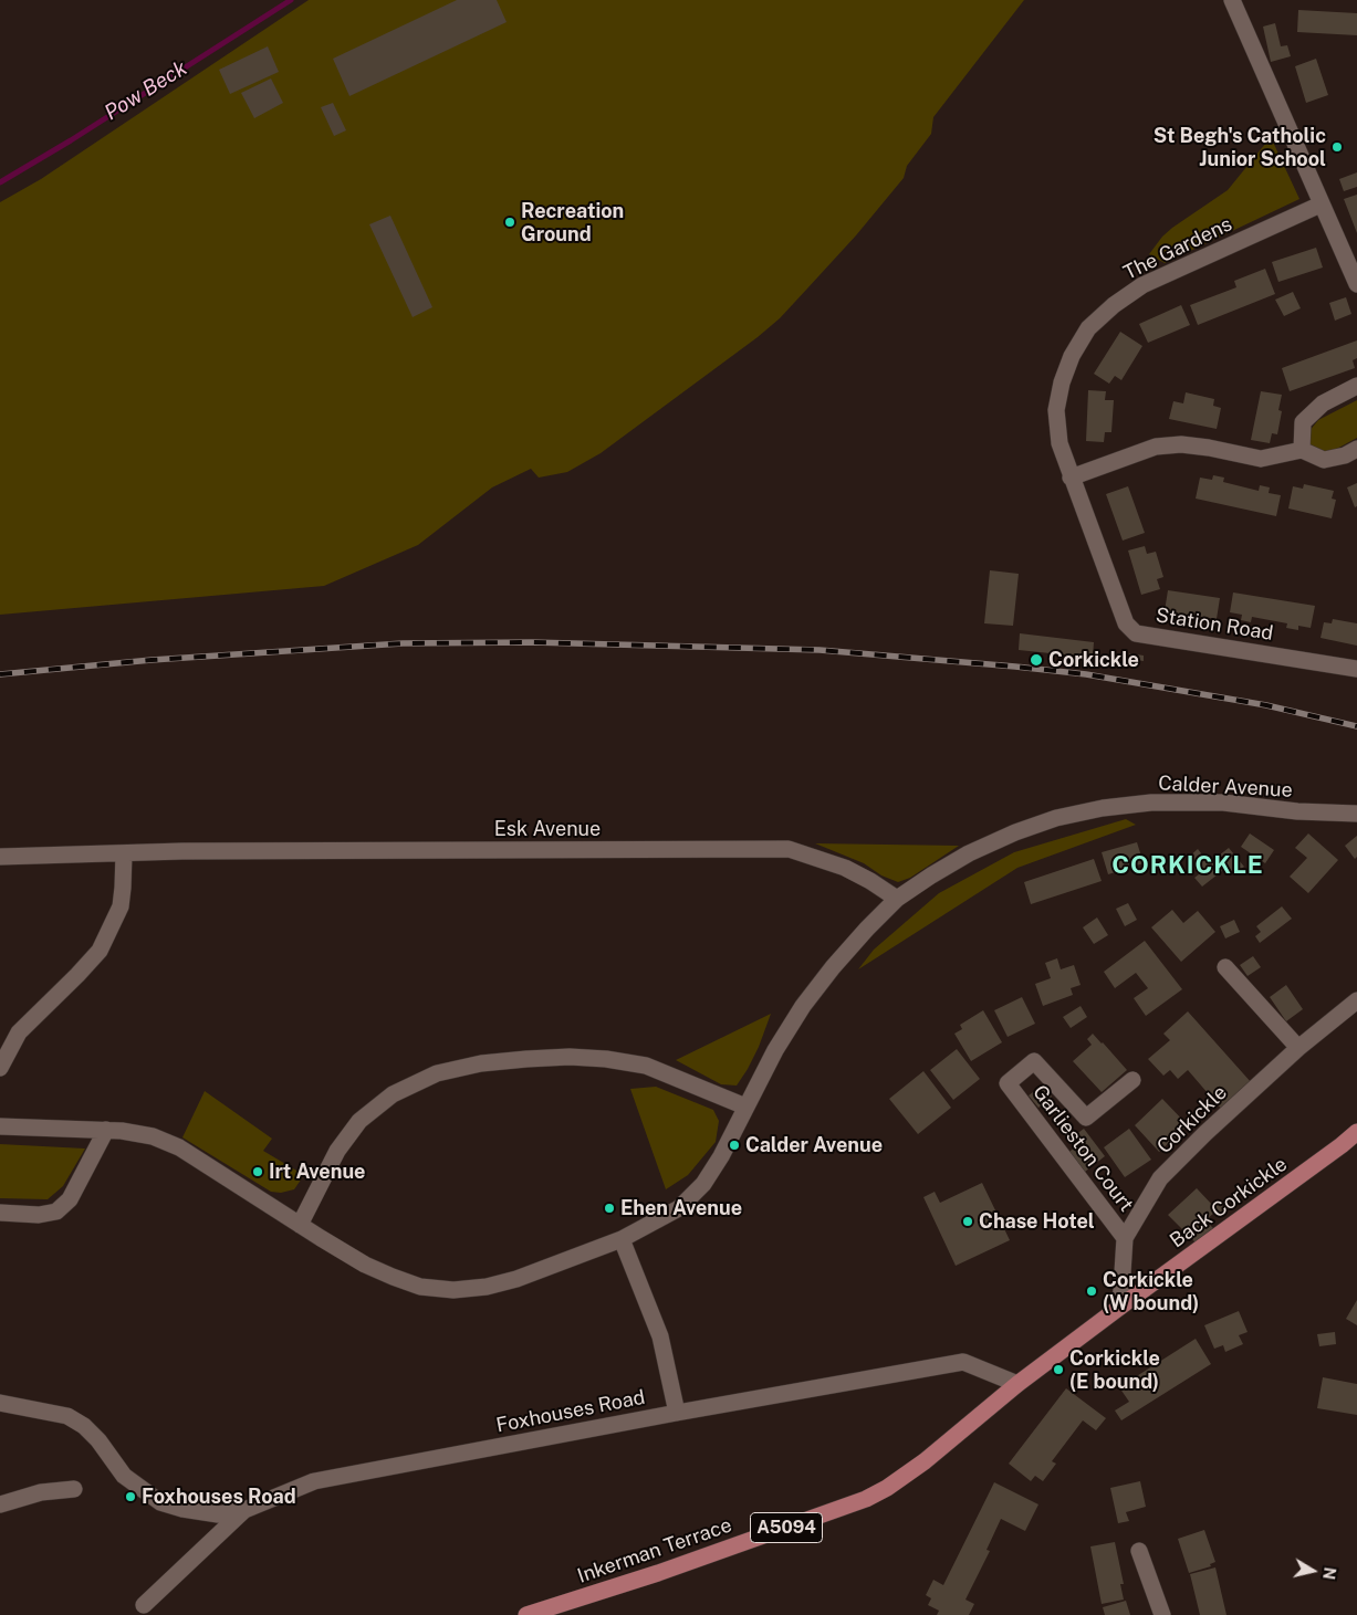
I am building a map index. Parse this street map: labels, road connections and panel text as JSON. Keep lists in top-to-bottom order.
{
  "streets": {
    "main road": ["Back Corkickle", "A5094", "Inkerman Terrace"],
    "street": [
      "The Gardens",
      "Station Road",
      "Calder Avenue",
      "Esk Avenue",
      "Corkickle",
      "Garlieston Court",
      "Foxhouses Road"
    ]
  },
  "crossings": [
    ["The Gardens", "Station Road"],
    ["Calder Avenue", "Esk Avenue"],
    ["Corkickle", "Garlieston Court"],
    ["Corkickle", "Back Corkickle"],
    ["Back Corkickle", "Foxhouses Road"],
    ["Back Corkickle", "Inkerman Terrace"],
    ["Foxhouses Road", "Inkerman Terrace"]
  ],
  "districts": ["CORKICKLE"],
  "water": ["Pow Beck"],
  "places": [
    "St Begh's Catholic Junior School",
    "Recreation Ground",
    "Corkickle",
    "Calder Avenue",
    "Irt Avenue",
    "Ehen Avenue",
    "Chase Hotel",
    "Corkickle (W bound)",
    "Corkickle (E bound)",
    "Foxhouses Road"
  ],
  "north": "right"
}
